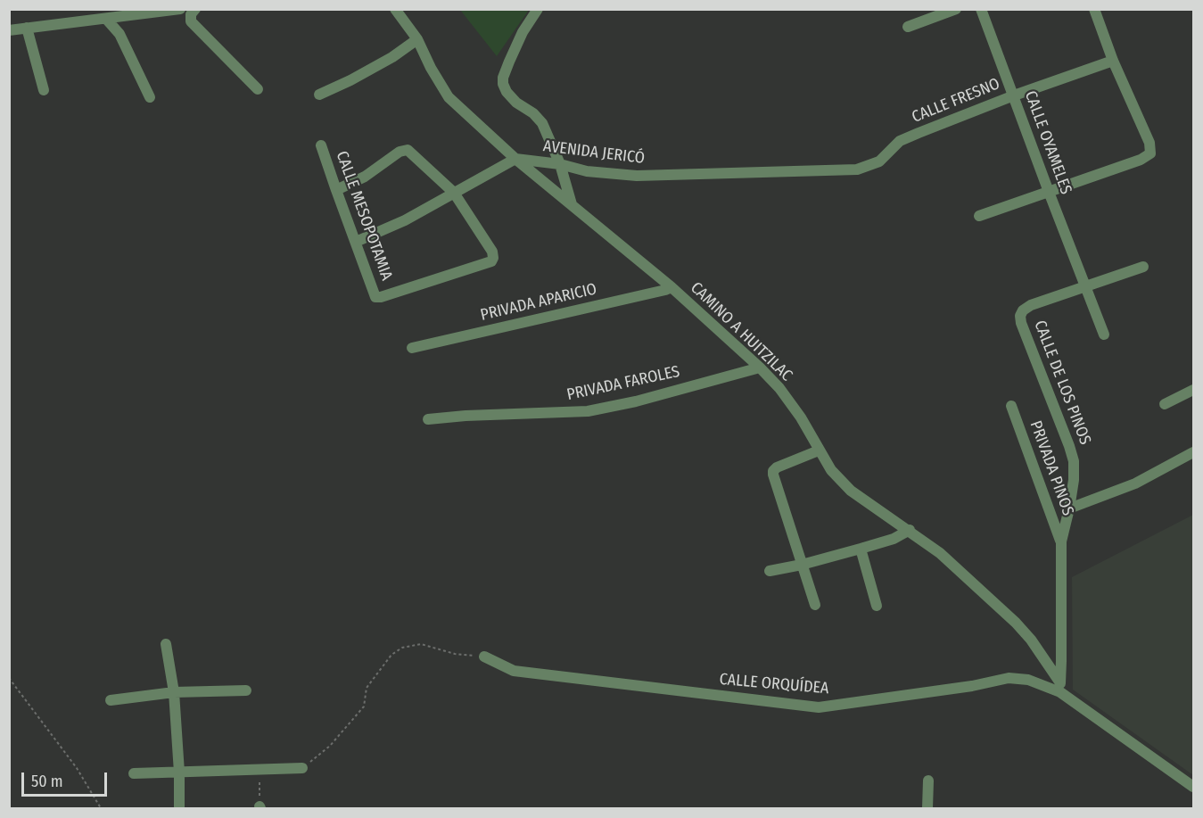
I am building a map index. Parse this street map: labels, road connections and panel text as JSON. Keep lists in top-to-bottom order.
{
  "streets": {
    "street": [
      "CALLE FRESNO",
      "CALLE OYAMELES",
      "AVENIDA JERICÓ",
      "CALLE MESOPOTAMIA",
      "PRIVADA APARICIO",
      "CAMINO A HUITZILAC",
      "CALLE DE LOS PINOS",
      "PRIVADA FAROLES",
      "PRIVADA PINOS",
      "CALLE ORQUÍDEA"
    ]
  },
  "crossings": [
    ["CALLE FRESNO", "CALLE OYAMELES"],
    ["CALLE FRESNO", "AVENIDA JERICÓ"],
    ["CALLE OYAMELES", "CALLE DE LOS PINOS"],
    ["AVENIDA JERICÓ", "CAMINO A HUITZILAC"],
    ["PRIVADA APARICIO", "CAMINO A HUITZILAC"],
    ["CAMINO A HUITZILAC", "CALLE DE LOS PINOS"],
    ["CAMINO A HUITZILAC", "PRIVADA FAROLES"],
    ["CAMINO A HUITZILAC", "CALLE ORQUÍDEA"],
    ["CALLE DE LOS PINOS", "PRIVADA PINOS"],
    ["CALLE DE LOS PINOS", "CALLE ORQUÍDEA"]
  ],
  "scale_bar": "50 m"
}
